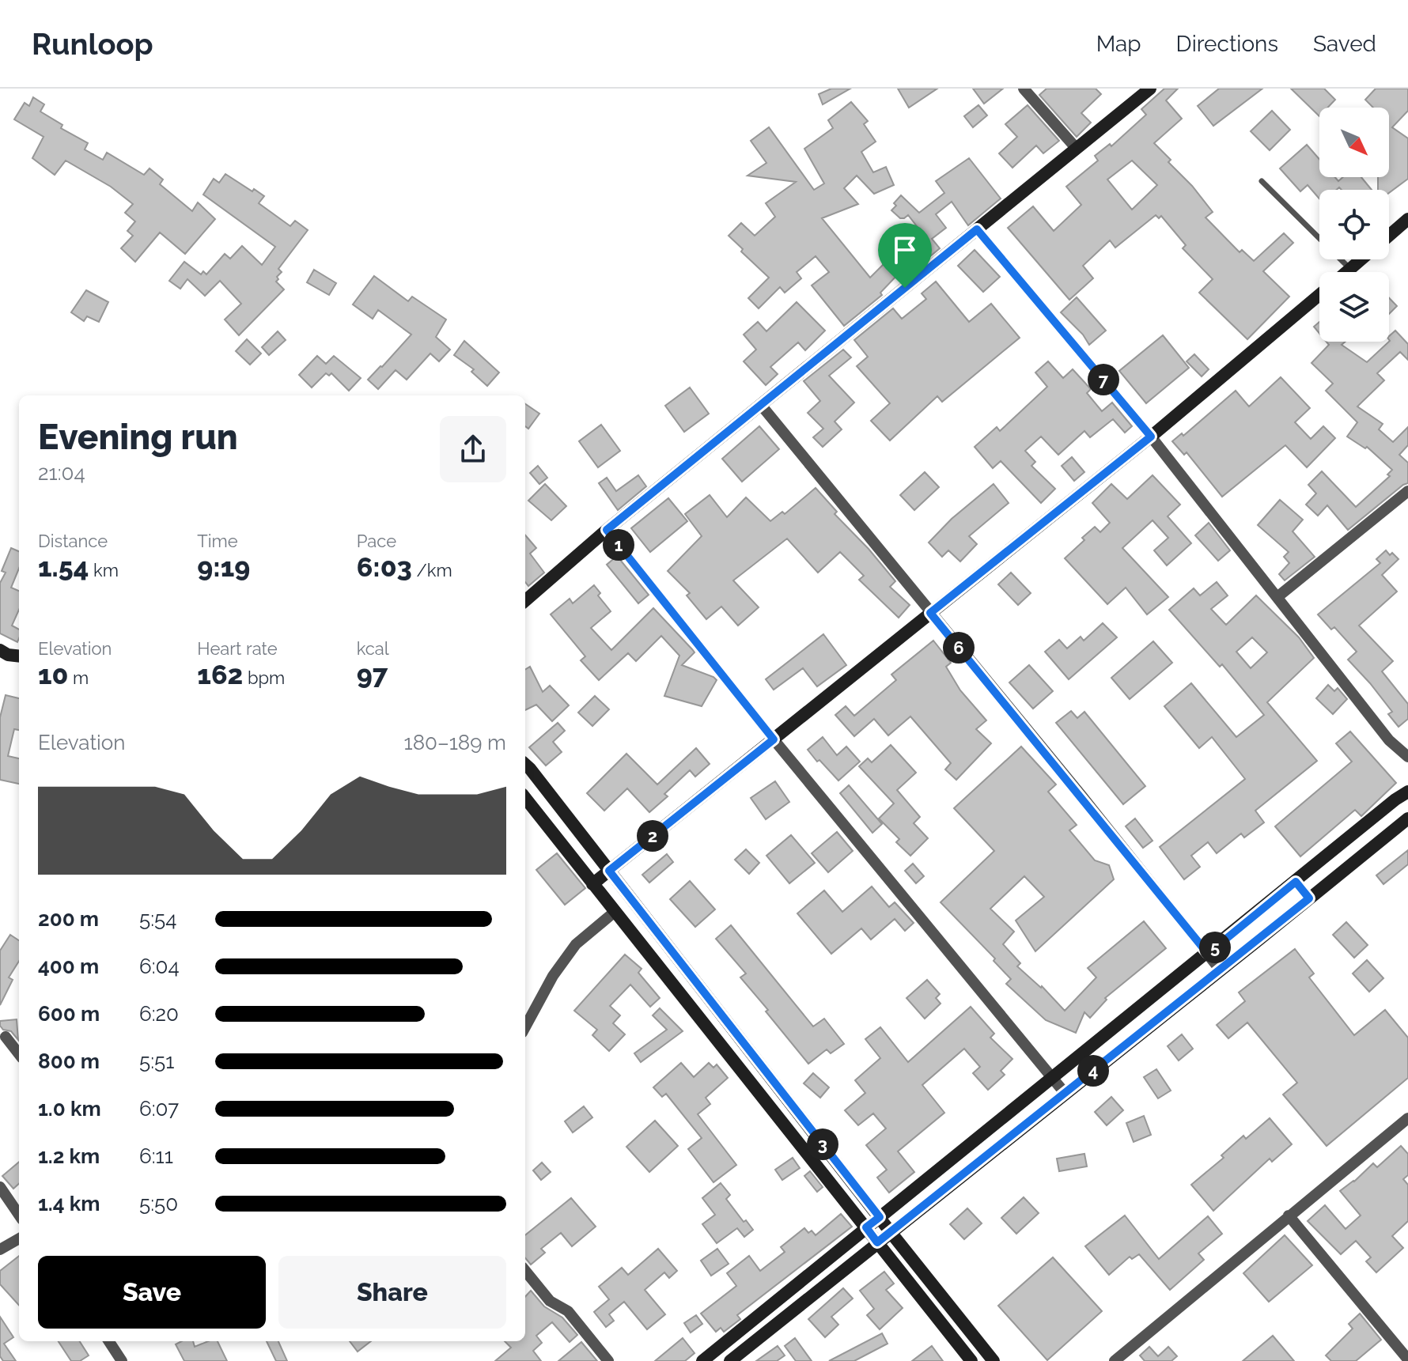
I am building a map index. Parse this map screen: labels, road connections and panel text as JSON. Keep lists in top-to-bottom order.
{
  "north": "bottom right",
  "page": {
    "header": "Runloop",
    "nav": ["Map", "Directions", "Saved"],
    "pins": [
      "7",
      "1",
      "6",
      "2",
      "5",
      "4",
      "3"
    ],
    "heading": ["Evening run", "21:04"],
    "stats": [
      ["Distance", "1.54 km"],
      ["Time", "9:19"],
      ["Pace", "6:03 /km"],
      ["Elevation", "10 m"],
      ["Heart rate", "162 bpm"],
      ["kcal", "97"]
    ],
    "chart": ["Elevation", "180–189 m"],
    "list": [
      {
        "name": "200 m",
        "note": "5:54"
      },
      {
        "name": "400 m",
        "note": "6:04"
      },
      {
        "name": "600 m",
        "note": "6:20"
      },
      {
        "name": "800 m",
        "note": "5:51"
      },
      {
        "name": "1.0 km",
        "note": "6:07"
      },
      {
        "name": "1.2 km",
        "note": "6:11"
      },
      {
        "name": "1.4 km",
        "note": "5:50"
      }
    ],
    "buttons": ["Save", "Share"]
  }
}
